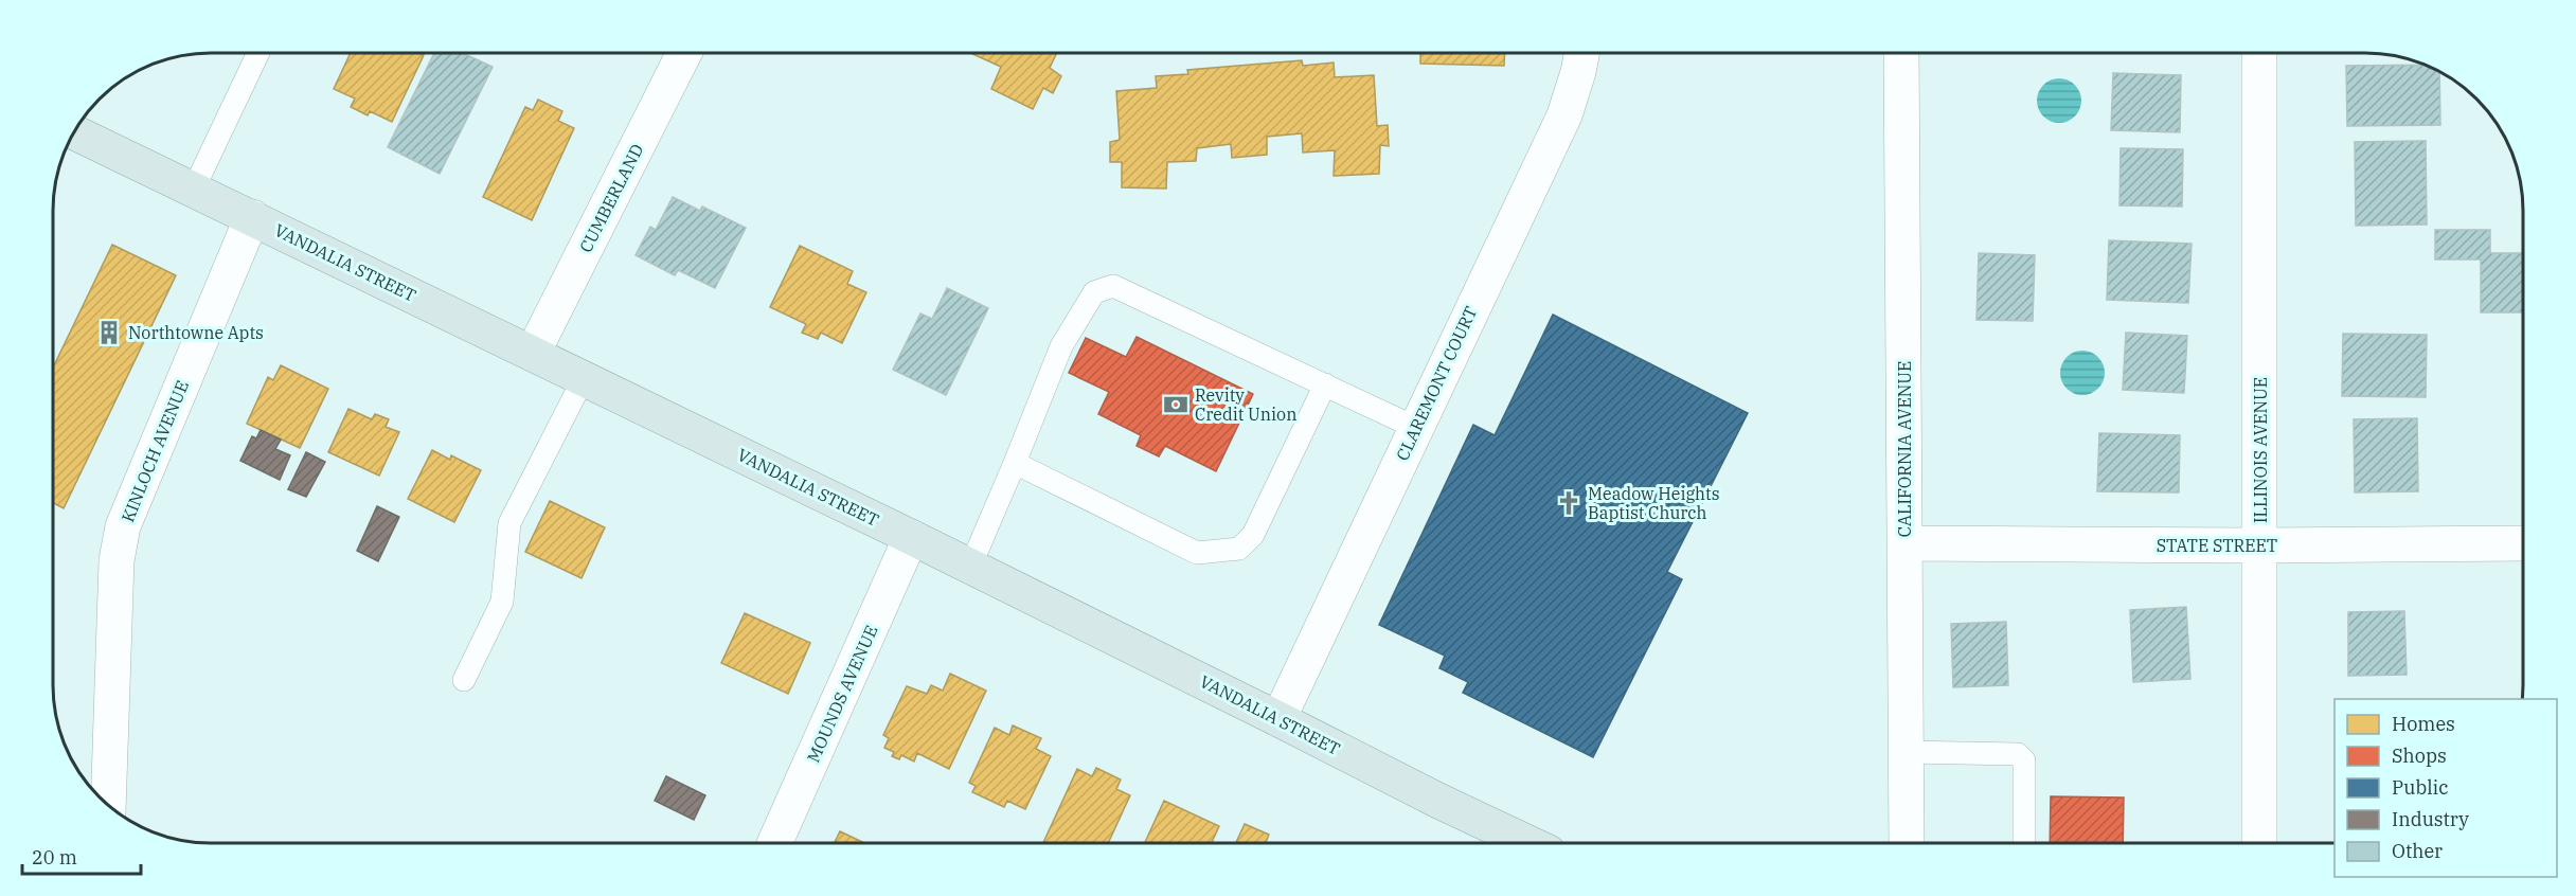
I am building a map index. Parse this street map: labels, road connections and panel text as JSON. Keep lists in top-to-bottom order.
{
  "streets": {
    "main road": ["VANDALIA STREET"],
    "street": [
      "CUMBERLAND",
      "CLAREMONT COURT",
      "CALIFORNIA AVENUE",
      "ILLINOIS AVENUE",
      "KINLOCH AVENUE",
      "STATE STREET",
      "MOUNDS AVENUE"
    ]
  },
  "crossings": [
    ["CUMBERLAND", "VANDALIA STREET"],
    ["VANDALIA STREET", "CLAREMONT COURT"],
    ["VANDALIA STREET", "KINLOCH AVENUE"],
    ["VANDALIA STREET", "MOUNDS AVENUE"],
    ["CALIFORNIA AVENUE", "STATE STREET"],
    ["ILLINOIS AVENUE", "STATE STREET"]
  ],
  "places": {
    "building": ["Northtowne Apts"],
    "bank": ["Revity Credit Union"],
    "church": ["Meadow Heights Baptist Church"]
  },
  "legend": [
    "Homes",
    "Shops",
    "Public",
    "Industry",
    "Other"
  ],
  "scale_bar": "20 m"
}
